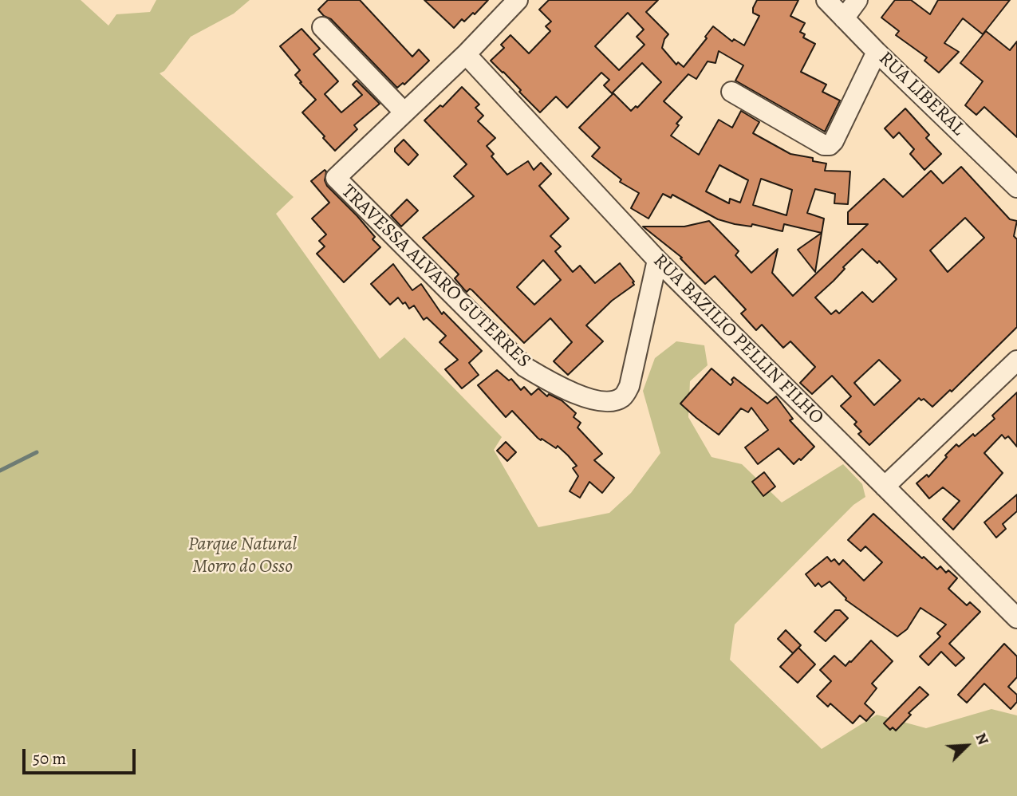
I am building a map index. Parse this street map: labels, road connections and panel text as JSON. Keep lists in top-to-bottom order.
{
  "streets": {
    "street": ["RUA LIBERAL", "TRAVESSA ALVARO GUTERRES", "RUA BAZILIO PELLIN FILHO"]
  },
  "crossings": [
    ["TRAVESSA ALVARO GUTERRES", "RUA BAZILIO PELLIN FILHO"]
  ],
  "parks": ["Parque Natural Morro do Osso"],
  "scale_bar": "50 m",
  "north": "top right"
}
